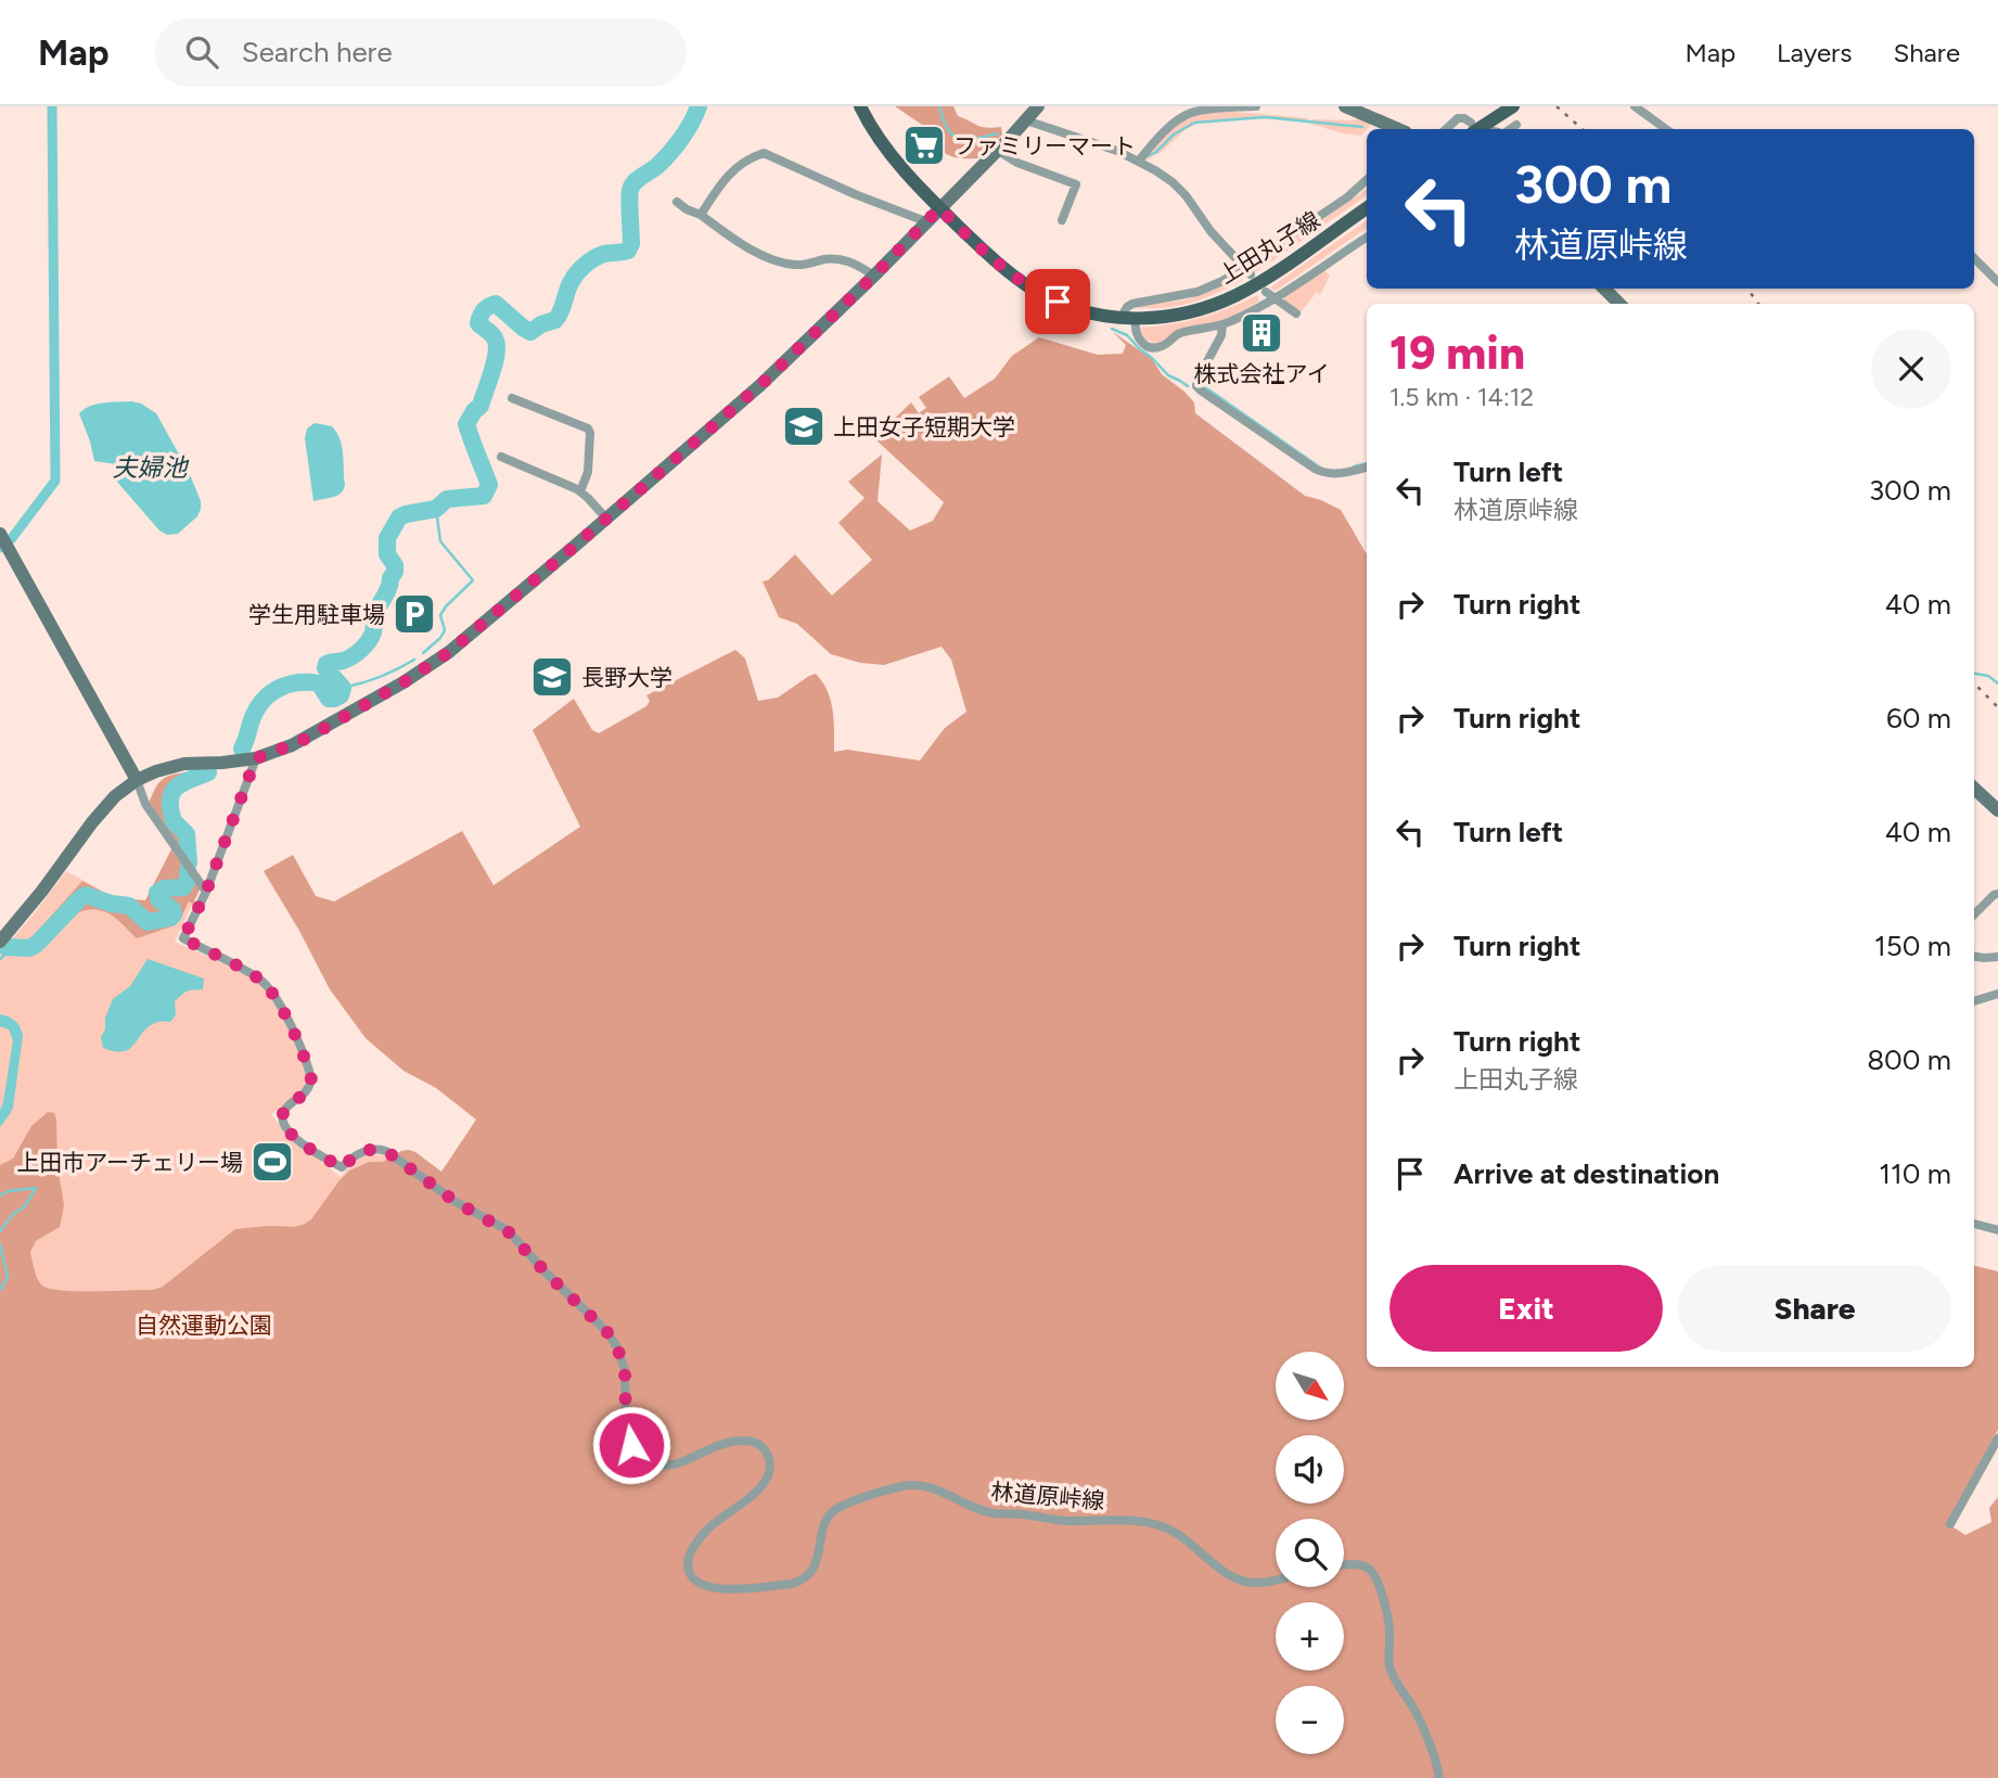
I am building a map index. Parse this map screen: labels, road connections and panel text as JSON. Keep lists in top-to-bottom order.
{
  "streets": {
    "main road": ["上田丸子線"],
    "street": ["林道原峠線"]
  },
  "water": ["夫婦池"],
  "parks": ["自然運動公園"],
  "places": {
    "supermarket": ["ファミリーマート"],
    "building": ["株式会社アイ"],
    "school or university": ["上田女子短期大学", "長野大学"],
    "parking": ["学生用駐車場"],
    "sports": ["上田市アーチェリー場"]
  },
  "north": "bottom right",
  "page": {
    "header": "Map",
    "search": "Search here",
    "nav": ["Map", "Layers", "Share"],
    "turn": ["300 m", "林道原峠線"],
    "heading": ["19 min", "1.5 km · 14:12"],
    "list": [
      {
        "name": "Turn left",
        "note": "林道原峠線",
        "value": "300 m"
      },
      {
        "name": "Turn right",
        "value": "40 m"
      },
      {
        "name": "Turn right",
        "value": "60 m"
      },
      {
        "name": "Turn left",
        "value": "40 m"
      },
      {
        "name": "Turn right",
        "value": "150 m"
      },
      {
        "name": "Turn right",
        "note": "上田丸子線",
        "value": "800 m"
      },
      {
        "name": "Arrive at destination",
        "value": "110 m"
      }
    ],
    "buttons": ["Exit", "Share"],
    "map_buttons": ["+", "−"]
  }
}
